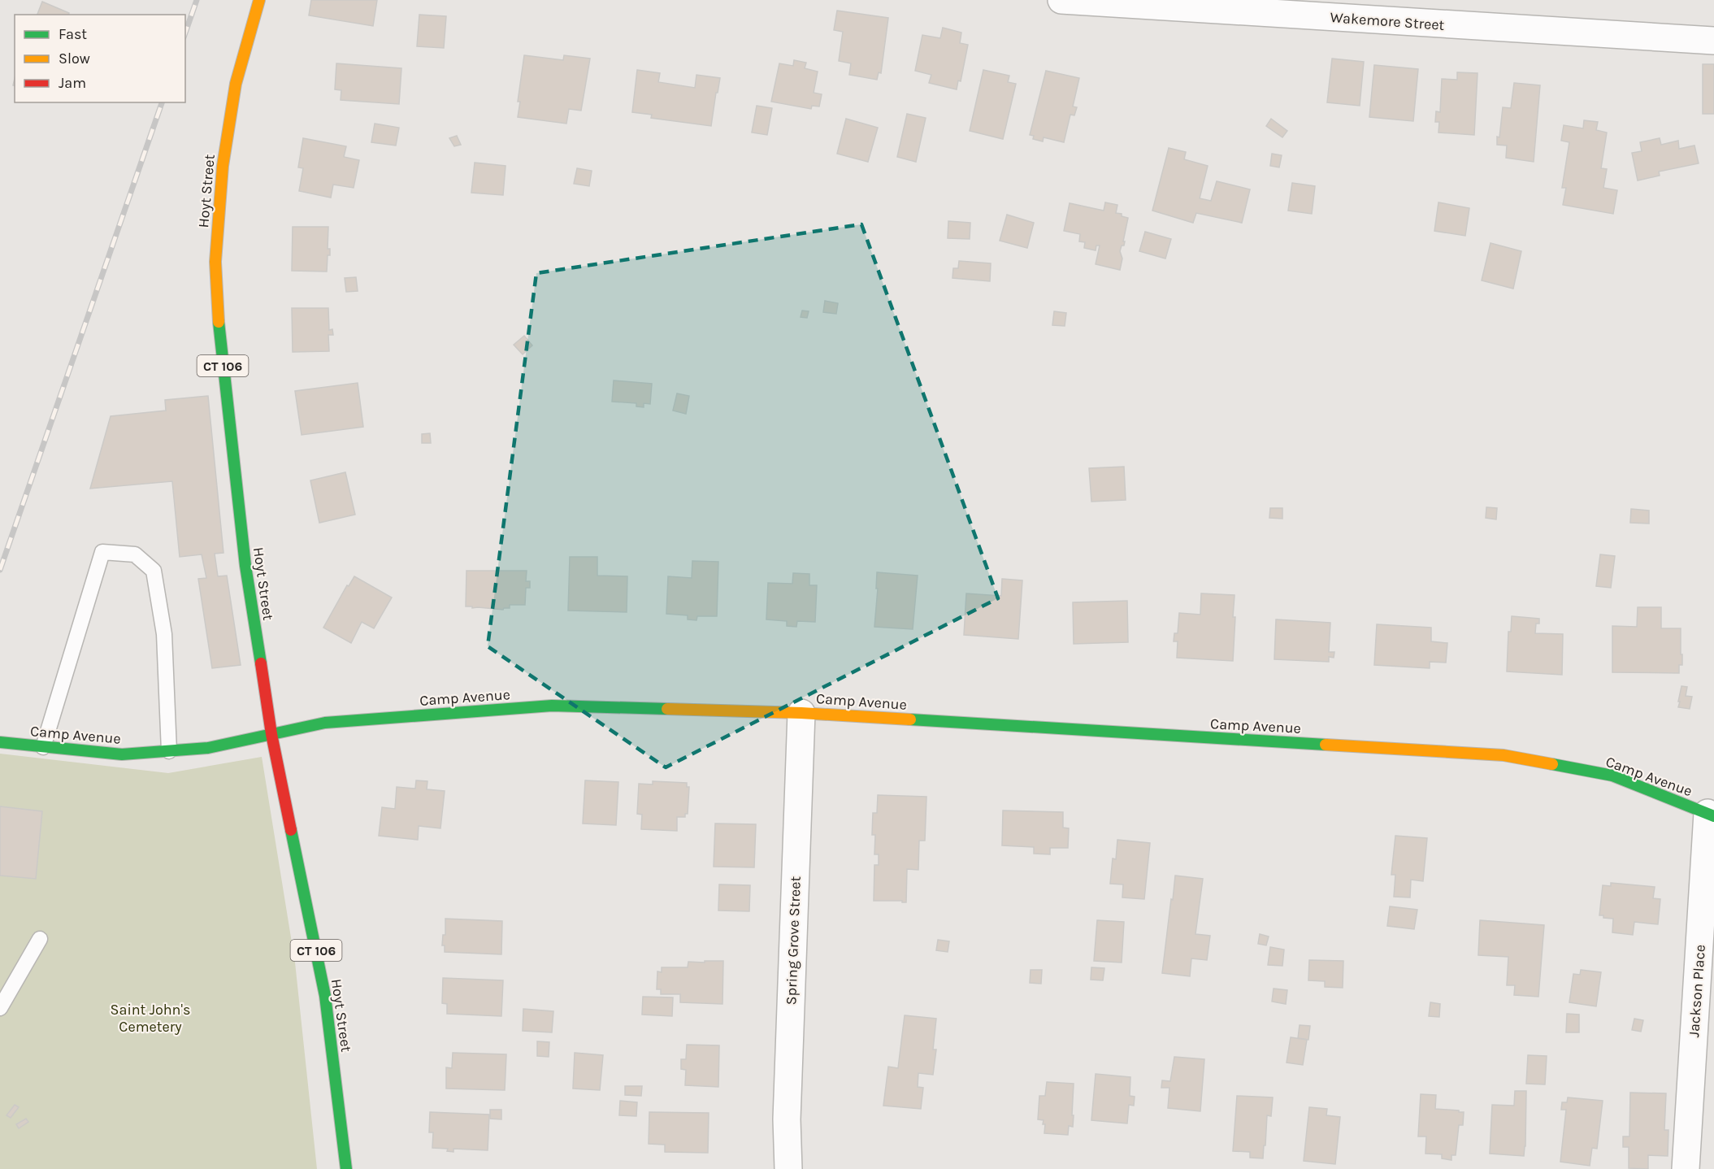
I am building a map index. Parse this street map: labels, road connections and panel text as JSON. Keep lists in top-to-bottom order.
{
  "streets": {
    "street": [
      "Wakemore Street",
      "Hoyt Street",
      "CT 106",
      "Camp Avenue",
      "Spring Grove Street",
      "Jackson Place"
    ]
  },
  "crossings": [
    ["Hoyt Street", "Camp Avenue"],
    ["Camp Avenue", "Spring Grove Street"],
    ["Camp Avenue", "Jackson Place"]
  ],
  "parks": ["Saint John's Cemetery"],
  "legend": ["Fast", "Slow", "Jam"]
}
